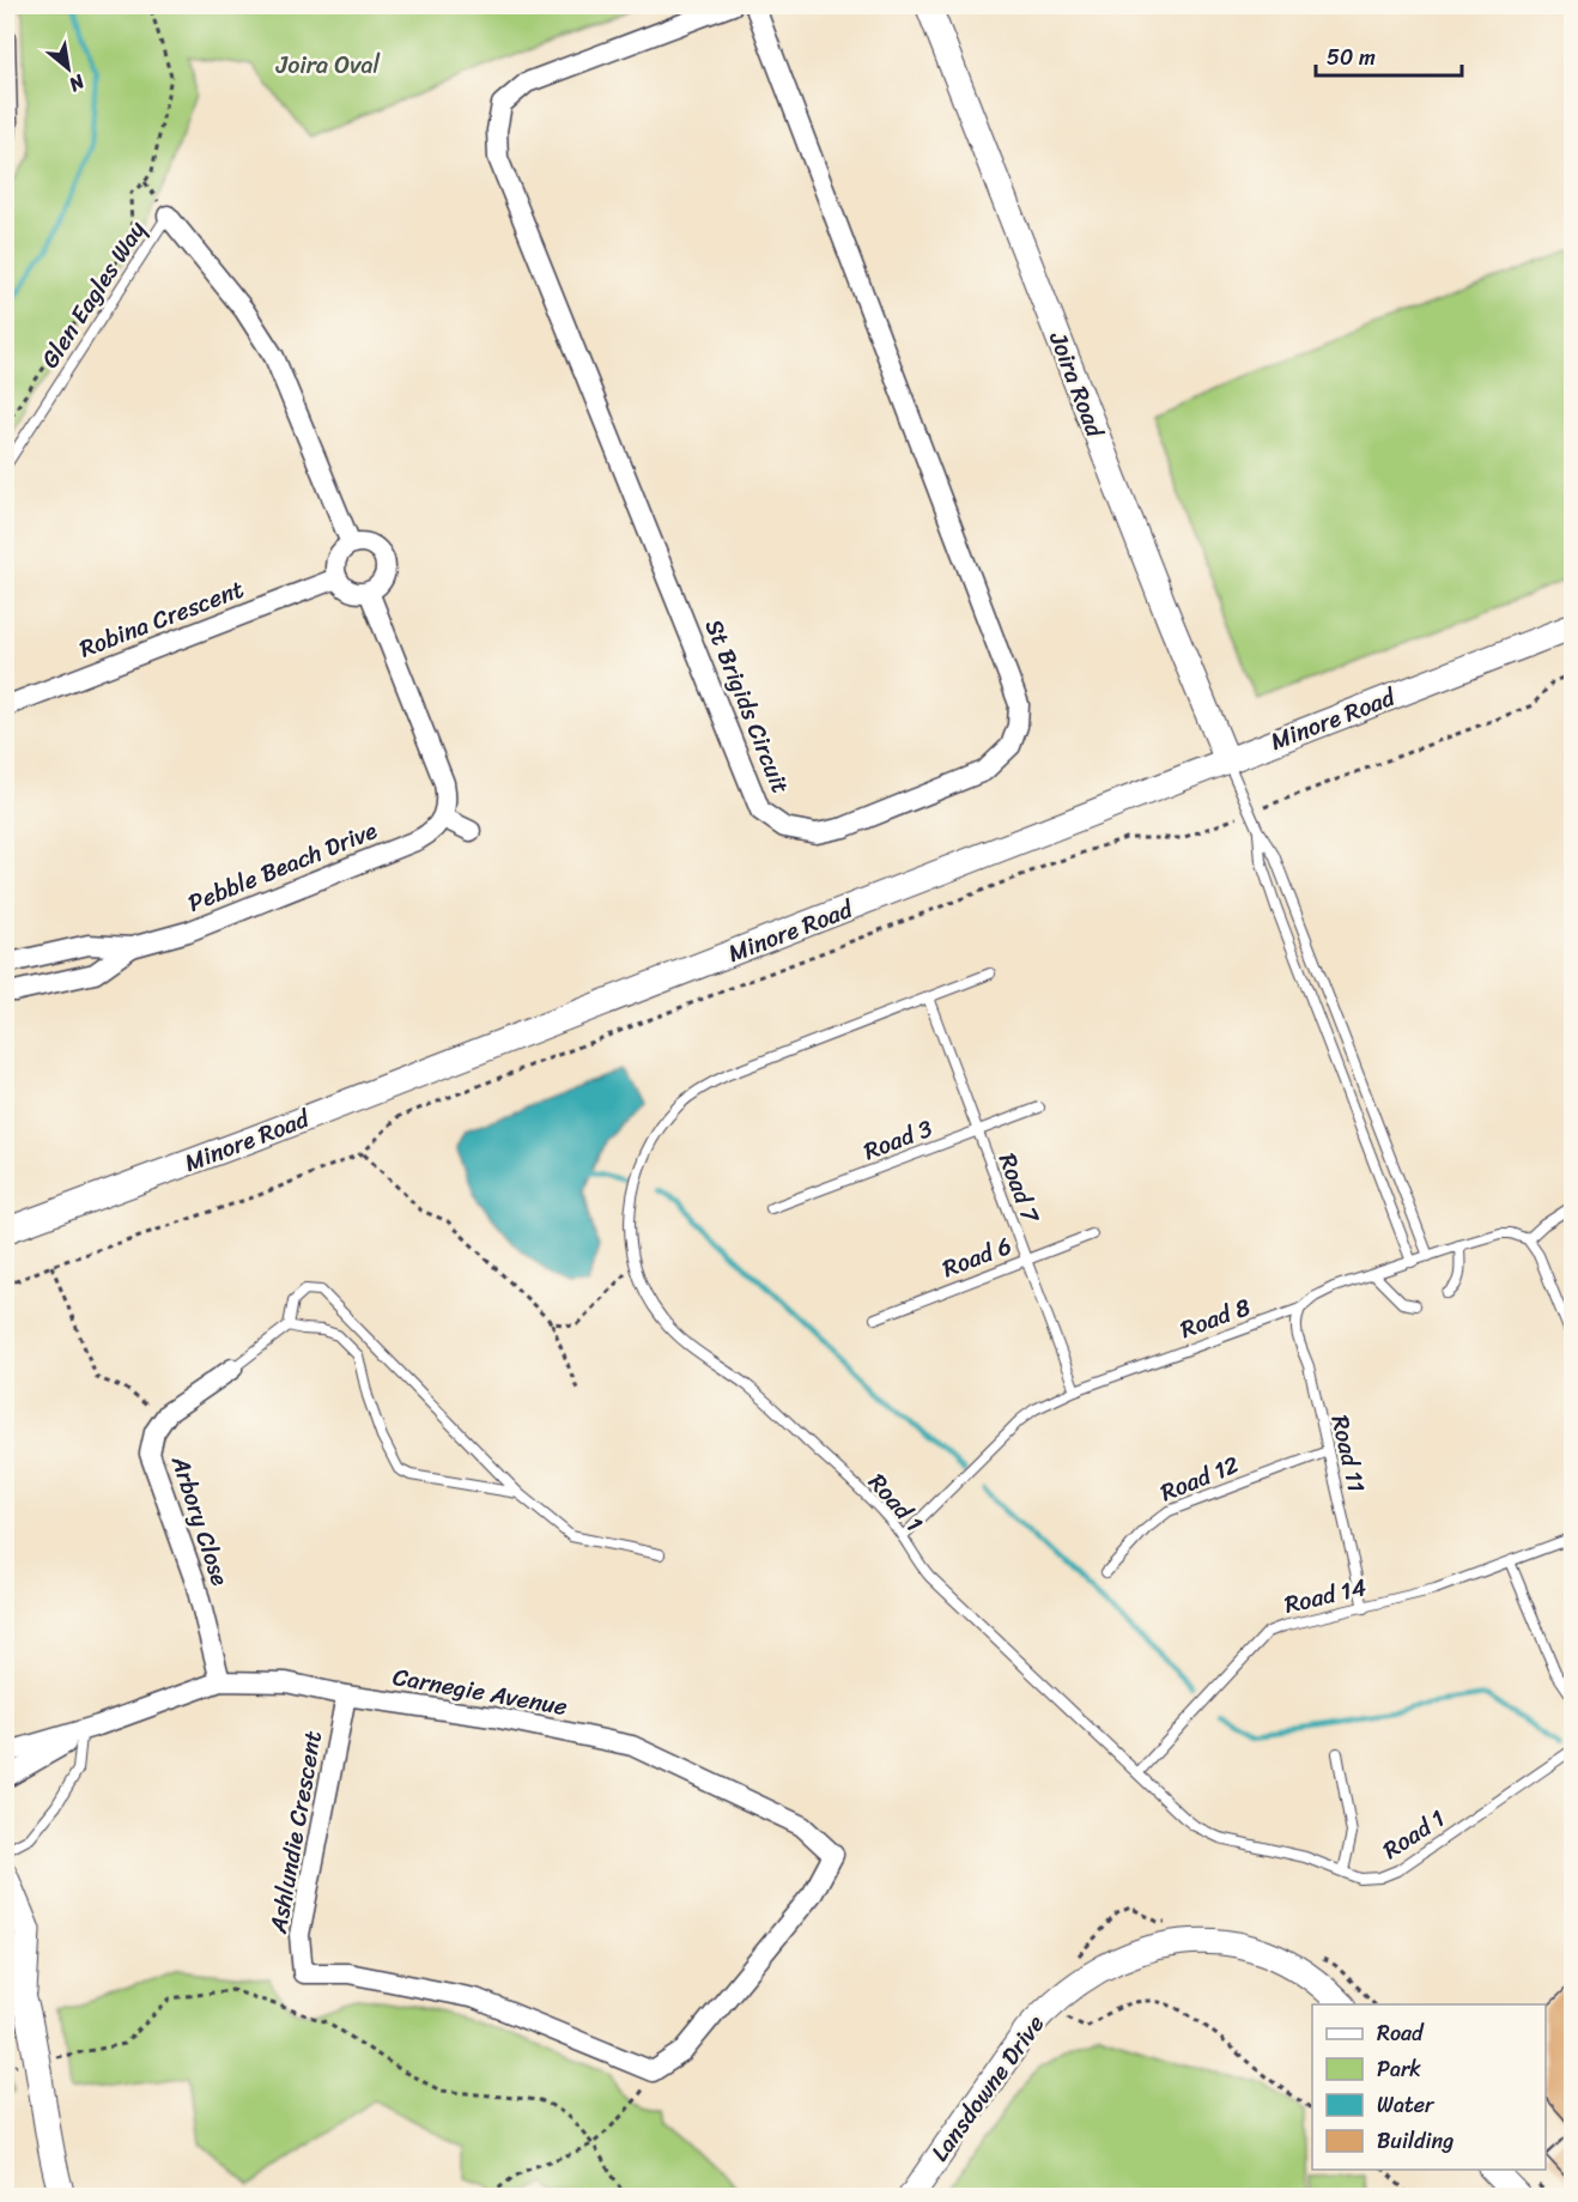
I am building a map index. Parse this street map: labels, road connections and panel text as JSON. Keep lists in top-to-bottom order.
{
  "streets": {
    "street": [
      "Joira Road",
      "Robina Crescent",
      "St Brigids Circuit",
      "Minore Road",
      "Pebble Beach Drive",
      "Arbory Close",
      "Carnegie Avenue",
      "Ashlundie Crescent",
      "Lansdowne Drive"
    ],
    "lane": [
      "Glen Eagles Way",
      "Road 3",
      "Road 7",
      "Road 6",
      "Road 8",
      "Road 11",
      "Road 12",
      "Road 1",
      "Road 14"
    ]
  },
  "crossings": [
    ["Joira Road", "Minore Road"],
    ["Road 3", "Road 7"],
    ["Road 7", "Road 6"],
    ["Road 7", "Road 8"],
    ["Road 7", "Road 1"],
    ["Road 8", "Road 11"],
    ["Road 8", "Road 1"],
    ["Road 11", "Road 12"],
    ["Road 11", "Road 14"],
    ["Road 1", "Road 14"],
    ["Arbory Close", "Carnegie Avenue"],
    ["Carnegie Avenue", "Ashlundie Crescent"]
  ],
  "parks": ["Joira Oval"],
  "legend": [
    "Road",
    "Park",
    "Water",
    "Building"
  ],
  "scale_bar": "50 m",
  "north": "bottom right"
}
